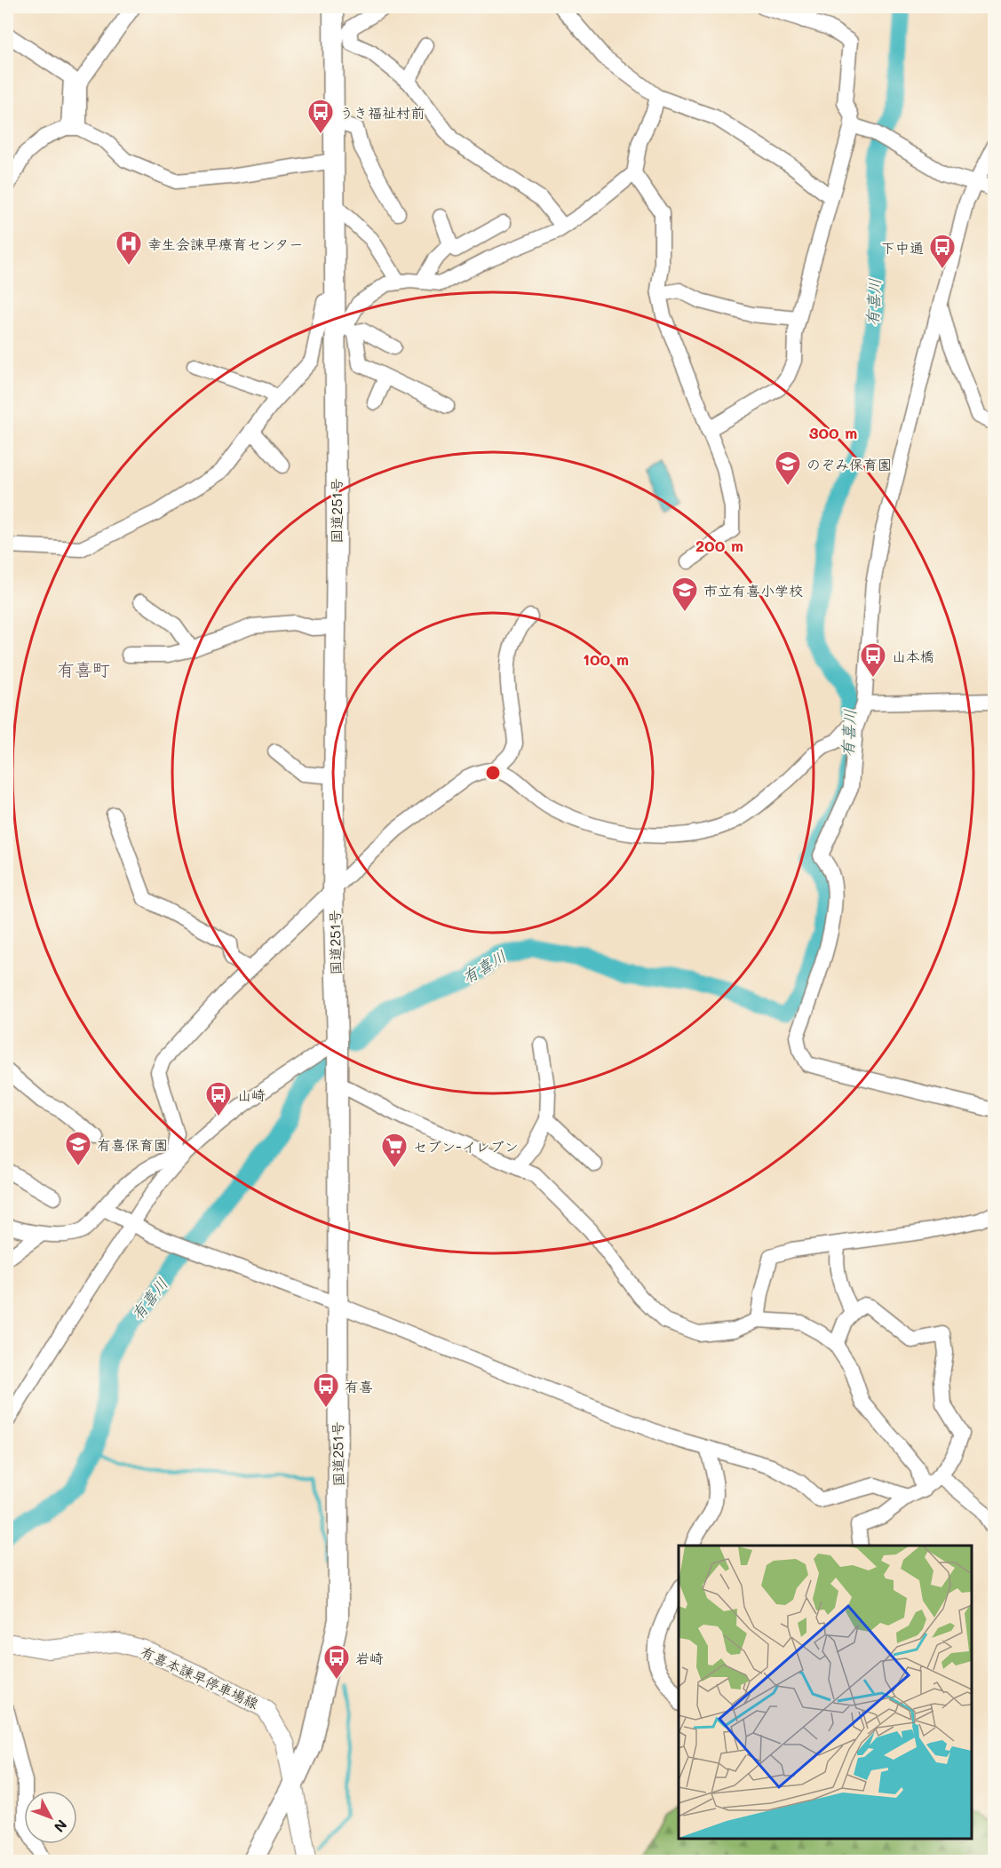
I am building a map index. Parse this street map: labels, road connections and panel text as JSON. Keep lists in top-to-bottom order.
{
  "streets": {
    "highway": ["国道251号"],
    "main road": ["有喜本諫早停車場線"]
  },
  "crossings": [
    ["国道251号", "有喜本諫早停車場線"]
  ],
  "districts": ["有喜町"],
  "water": ["有喜川"],
  "places": {
    "bus stop": [
      "うき福祉村前",
      "下中通",
      "山本橋",
      "山崎",
      "有喜",
      "岩崎"
    ],
    "hospital": ["幸生会諫早療育センター"],
    "school or university": ["のぞみ保育園", "市立有喜小学校", "有喜保育園"],
    "supermarket": ["セブン-イレブン"]
  },
  "north": "bottom right",
  "rings": ["300 m", "200 m", "100 m"]
}
